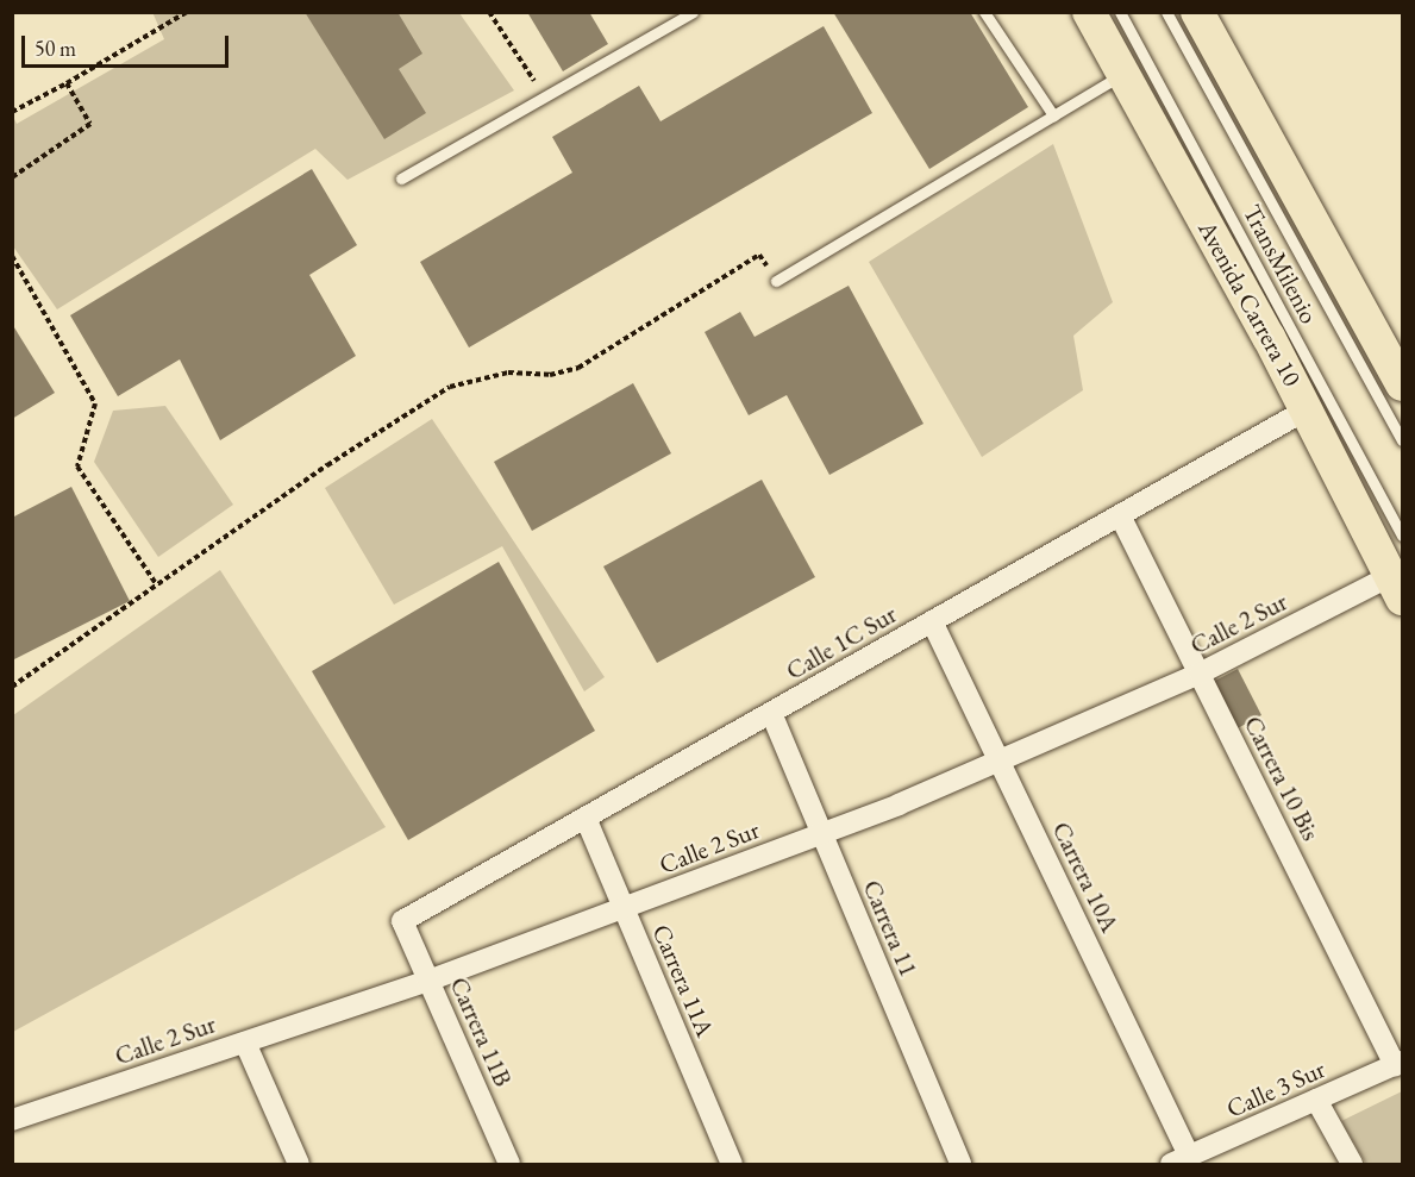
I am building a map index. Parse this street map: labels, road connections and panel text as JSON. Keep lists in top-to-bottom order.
{
  "streets": {
    "main road": ["Avenida Carrera 10"],
    "street": [
      "Calle 2 Sur",
      "Calle 1C Sur",
      "Carrera 10 Bis",
      "Carrera 10A",
      "Carrera 11",
      "Carrera 11A",
      "Carrera 11B",
      "Calle 3 Sur"
    ],
    "lane": ["TransMilenio"]
  },
  "crossings": [
    ["Avenida Carrera 10", "Calle 2 Sur"],
    ["Avenida Carrera 10", "Calle 1C Sur"],
    ["Calle 2 Sur", "Carrera 10 Bis"],
    ["Calle 2 Sur", "Carrera 10A"],
    ["Calle 2 Sur", "Carrera 11"],
    ["Calle 2 Sur", "Carrera 11A"],
    ["Calle 2 Sur", "Carrera 11B"],
    ["Calle 1C Sur", "Carrera 10 Bis"],
    ["Calle 1C Sur", "Carrera 10A"],
    ["Calle 1C Sur", "Carrera 11"],
    ["Calle 1C Sur", "Carrera 11A"],
    ["Calle 1C Sur", "Carrera 11B"],
    ["Carrera 10 Bis", "Calle 3 Sur"],
    ["Carrera 10A", "Calle 3 Sur"]
  ],
  "scale_bar": "50 m"
}
